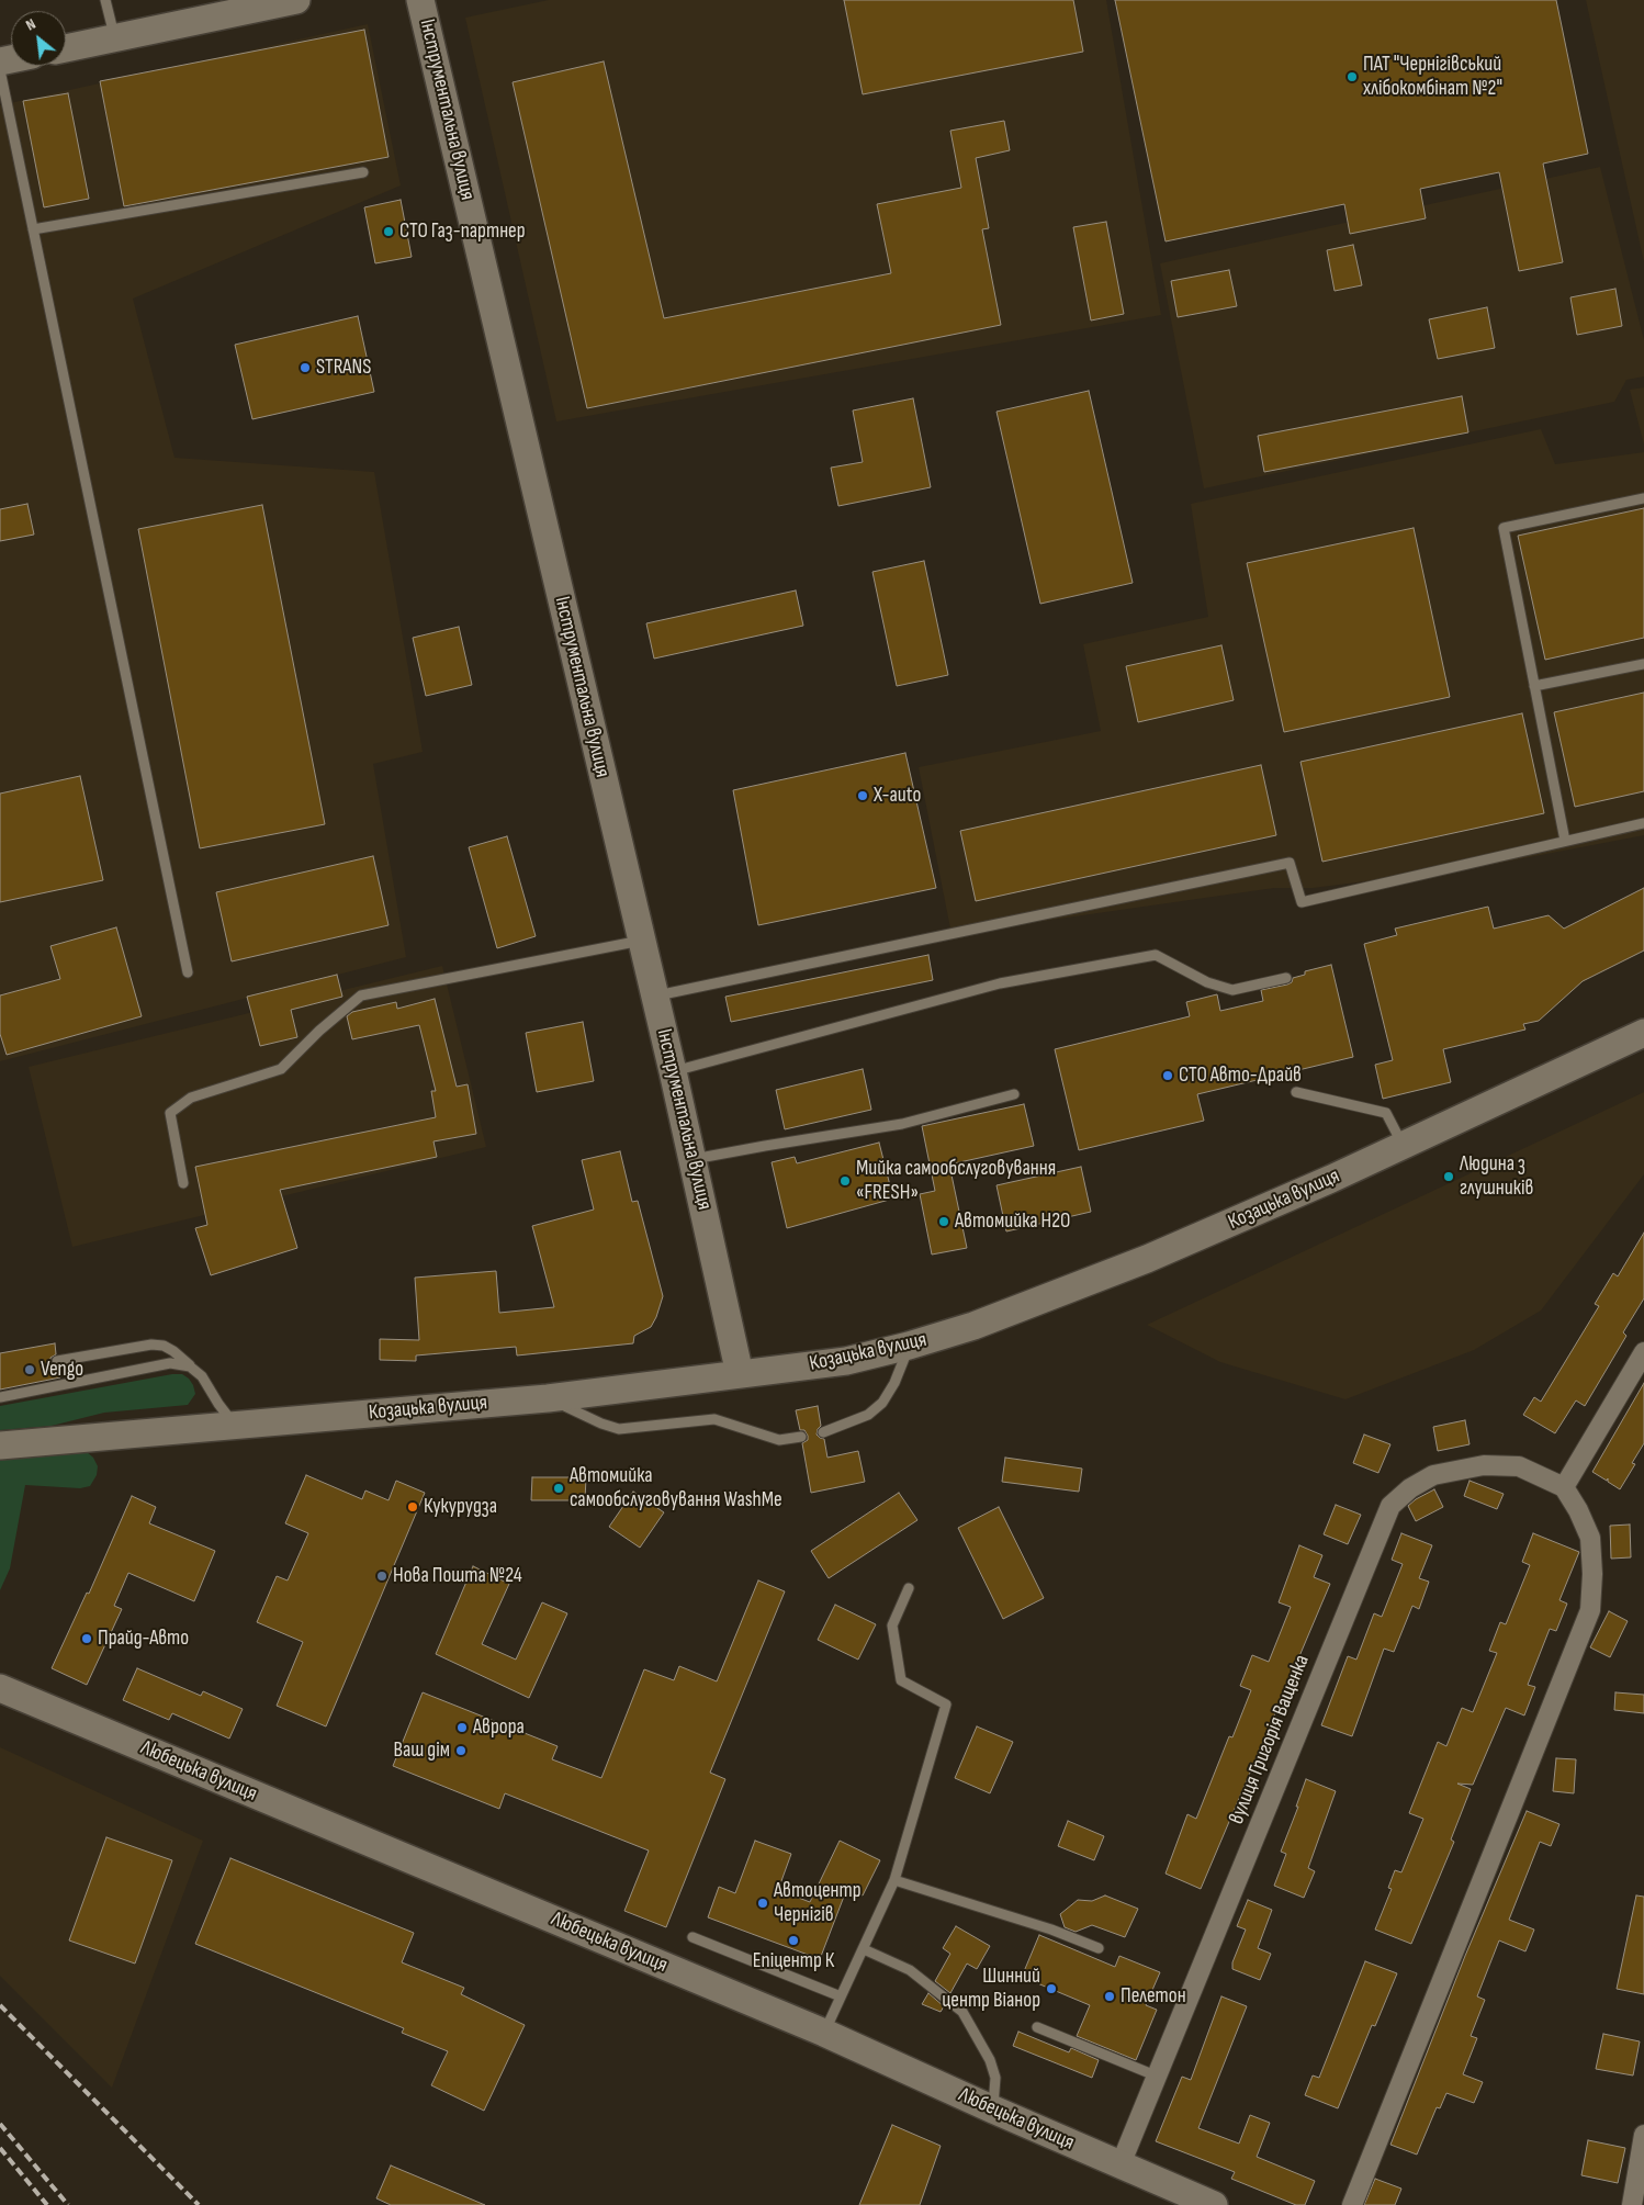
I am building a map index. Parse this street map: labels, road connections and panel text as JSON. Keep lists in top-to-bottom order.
{
  "streets": {
    "main road": ["Інструментальна вулиця", "Козацька вулиця", "Любецька вулиця"],
    "street": ["вулиця Григорія Ващенка"]
  },
  "crossings": [
    ["Інструментальна вулиця", "Козацька вулиця"],
    ["вулиця Григорія Ващенка", "Любецька вулиця"]
  ],
  "places": [
    "ПАТ \"Чернігівський хлібокомбінат №2\"",
    "СТО Газ-партнер",
    "STRANS",
    "X-auto",
    "СТО Авто-Драйв",
    "Людина з глушників",
    "Мийка самообслуговування «FRESH»",
    "Автомийка H2O",
    "Vengo",
    "Автомийка самообслуговування WashMe",
    "Кукурудза",
    "Нова Пошта №24",
    "Прайд-Авто",
    "Аврора",
    "Ваш дім",
    "Автоцентр Чернігів",
    "Епіцентр К",
    "Шинний центр Віанор",
    "Пелетон"
  ],
  "north": "top left"
}
